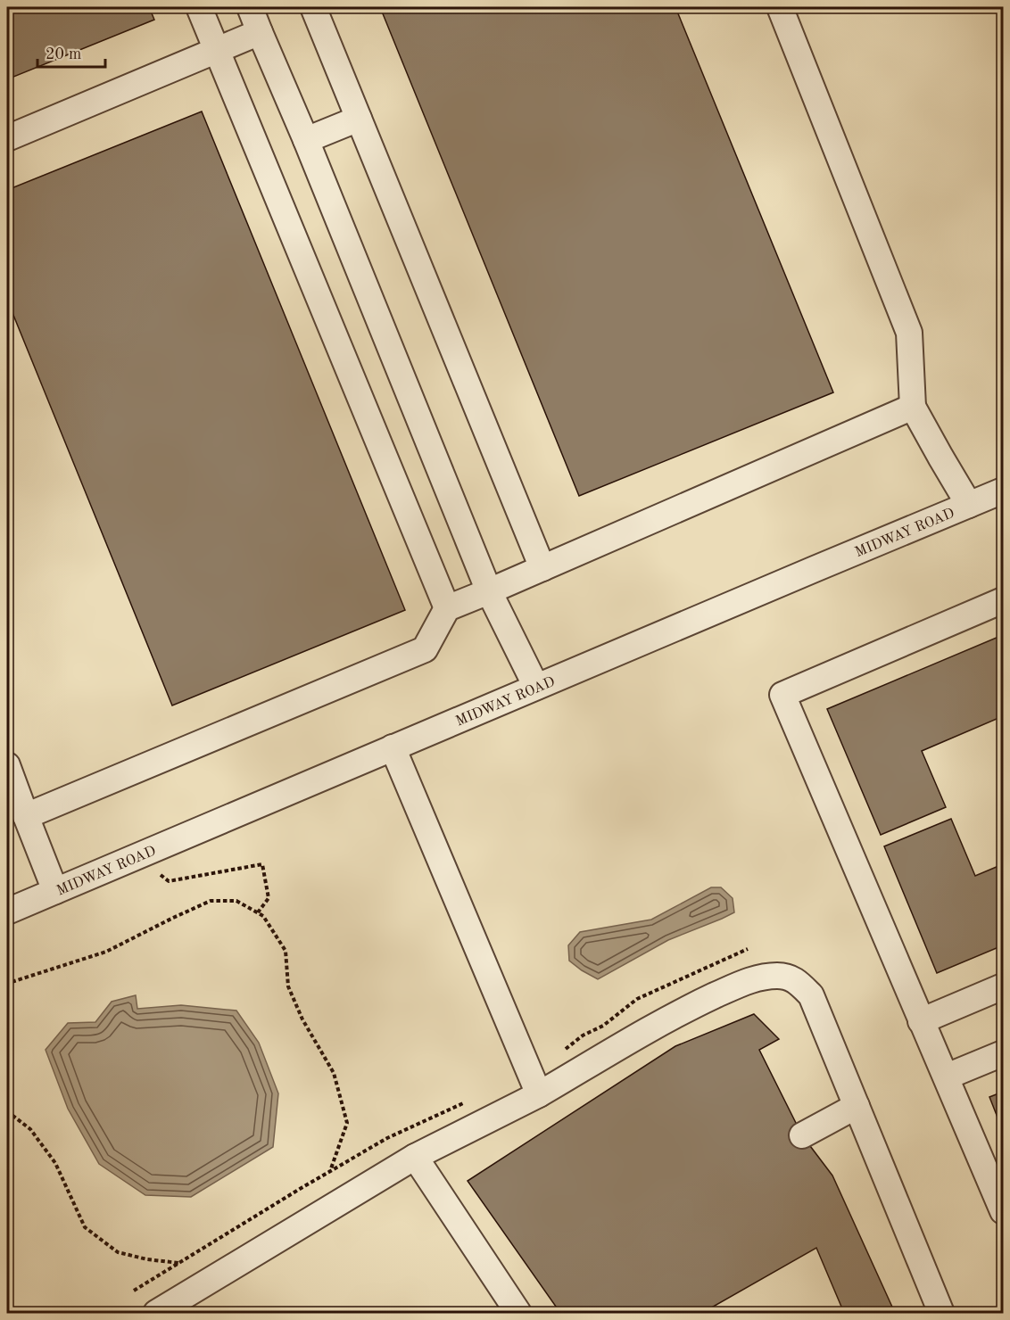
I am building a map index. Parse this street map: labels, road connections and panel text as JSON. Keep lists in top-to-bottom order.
{
  "streets": {
    "street": ["MIDWAY ROAD"]
  },
  "scale_bar": "20 m"
}
